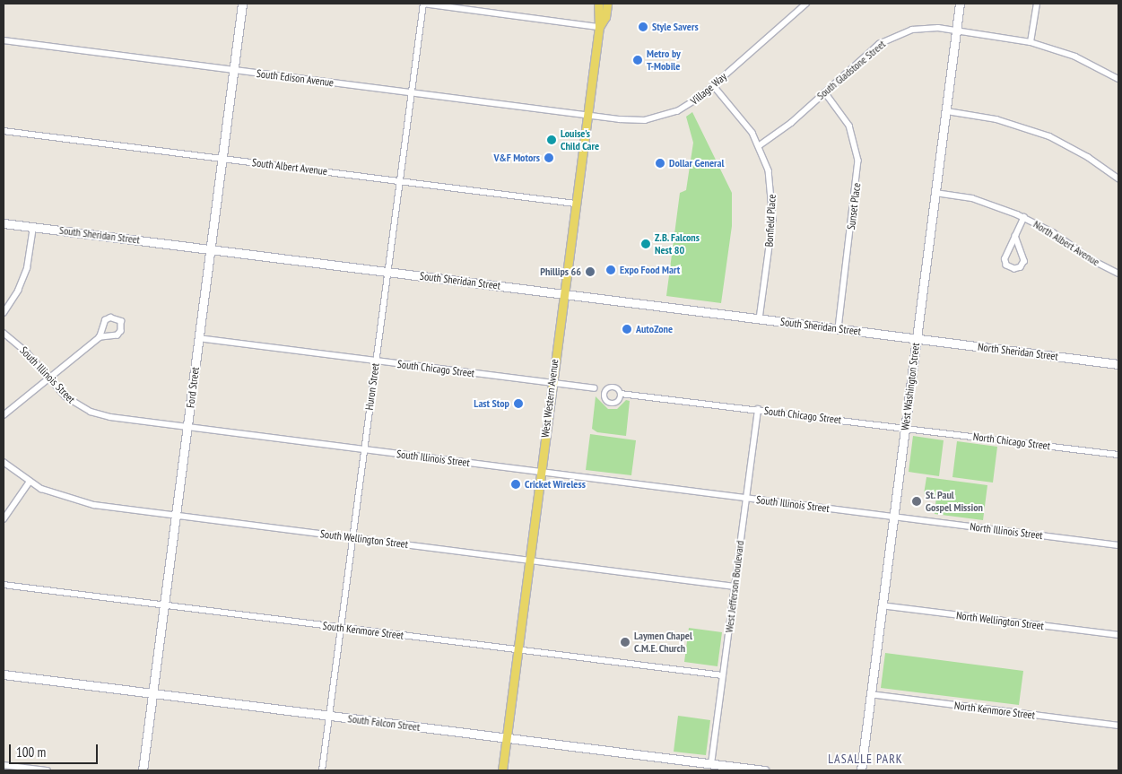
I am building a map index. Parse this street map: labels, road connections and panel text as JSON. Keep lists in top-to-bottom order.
{
  "streets": {
    "main road": ["West Western Avenue"],
    "street": [
      "South Gladstone Street",
      "South Edison Avenue",
      "Village Way",
      "South Albert Avenue",
      "Sunset Place",
      "Bonfield Place",
      "South Sheridan Street",
      "North Albert Avenue",
      "North Sheridan Street",
      "South Chicago Street",
      "South Illinois Street",
      "Huron Street",
      "West Washington Street",
      "Ford Street",
      "North Chicago Street",
      "North Illinois Street",
      "South Wellington Street",
      "West Jefferson Boulevard",
      "North Wellington Street",
      "South Kenmore Street",
      "North Kenmore Street",
      "South Falcon Street"
    ]
  },
  "crossings": [
    ["South Gladstone Street", "Sunset Place"],
    ["South Gladstone Street", "Bonfield Place"],
    ["South Gladstone Street", "West Washington Street"],
    ["South Edison Avenue", "Village Way"],
    ["South Edison Avenue", "Huron Street"],
    ["South Edison Avenue", "Ford Street"],
    ["South Edison Avenue", "West Western Avenue"],
    ["Village Way", "Bonfield Place"],
    ["Village Way", "West Western Avenue"],
    ["South Albert Avenue", "Huron Street"],
    ["South Albert Avenue", "Ford Street"],
    ["South Albert Avenue", "West Western Avenue"],
    ["Sunset Place", "South Sheridan Street"],
    ["Bonfield Place", "South Sheridan Street"],
    ["South Sheridan Street", "North Sheridan Street"],
    ["South Sheridan Street", "Huron Street"],
    ["South Sheridan Street", "West Washington Street"],
    ["South Sheridan Street", "Ford Street"],
    ["South Sheridan Street", "West Western Avenue"],
    ["North Albert Avenue", "West Washington Street"],
    ["North Sheridan Street", "West Washington Street"],
    ["South Chicago Street", "Huron Street"],
    ["South Chicago Street", "West Washington Street"],
    ["South Chicago Street", "Ford Street"],
    ["South Chicago Street", "West Western Avenue"],
    ["South Chicago Street", "North Chicago Street"],
    ["South Chicago Street", "West Jefferson Boulevard"],
    ["South Illinois Street", "Huron Street"],
    ["South Illinois Street", "West Washington Street"],
    ["South Illinois Street", "Ford Street"],
    ["South Illinois Street", "West Western Avenue"],
    ["South Illinois Street", "North Illinois Street"],
    ["South Illinois Street", "West Jefferson Boulevard"],
    ["Huron Street", "South Wellington Street"],
    ["Huron Street", "South Kenmore Street"],
    ["Huron Street", "South Falcon Street"],
    ["West Washington Street", "North Chicago Street"],
    ["West Washington Street", "North Illinois Street"],
    ["West Washington Street", "North Wellington Street"],
    ["West Washington Street", "North Kenmore Street"],
    ["Ford Street", "South Wellington Street"],
    ["Ford Street", "South Kenmore Street"],
    ["Ford Street", "South Falcon Street"],
    ["West Western Avenue", "South Wellington Street"],
    ["West Western Avenue", "South Kenmore Street"],
    ["West Western Avenue", "South Falcon Street"],
    ["South Wellington Street", "West Jefferson Boulevard"],
    ["West Jefferson Boulevard", "South Kenmore Street"],
    ["West Jefferson Boulevard", "South Falcon Street"]
  ],
  "districts": ["LASALLE PARK"],
  "places": [
    "Style Savers",
    "Metro by T-Mobile",
    "Louise's Child Care",
    "V&F Motors",
    "Dollar General",
    "Z.B. Falcons Nest 80",
    "Expo Food Mart",
    "Phillips 66",
    "AutoZone",
    "Last Stop",
    "Cricket Wireless",
    "St. Paul Gospel Mission",
    "Laymen Chapel C.M.E. Church"
  ],
  "scale_bar": "100 m"
}
